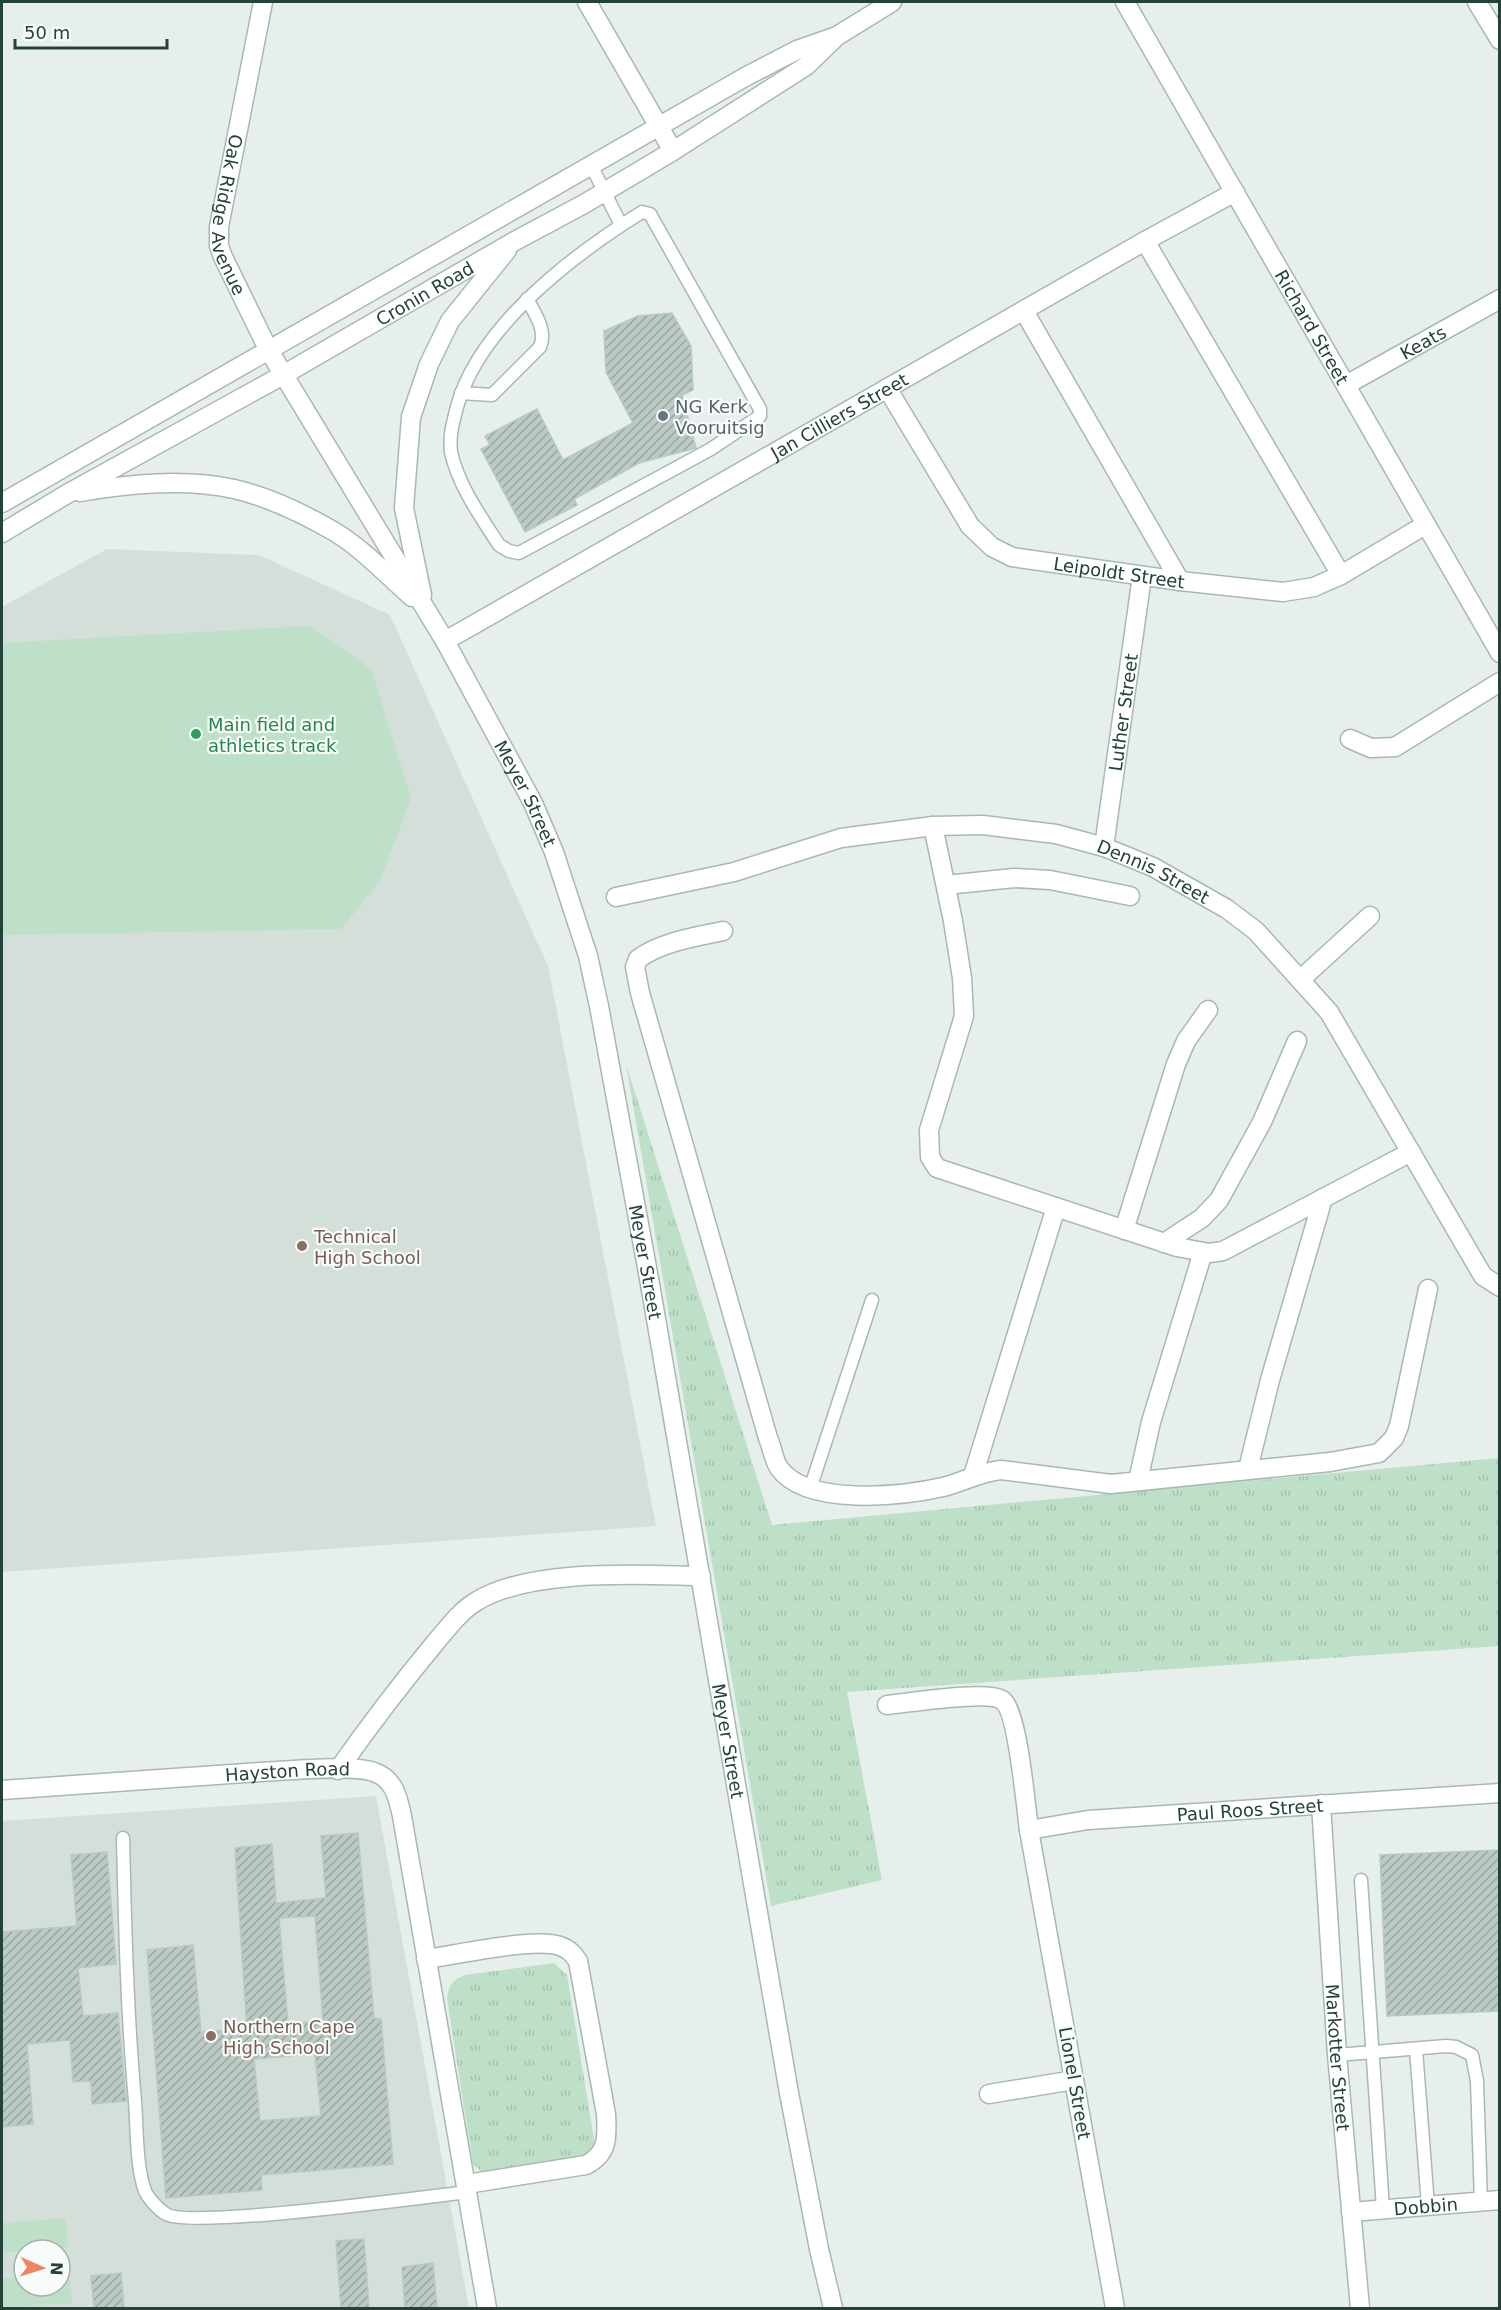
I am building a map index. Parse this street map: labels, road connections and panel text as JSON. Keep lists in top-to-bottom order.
{
  "streets": {
    "street": [
      "Oak Ridge Avenue",
      "Cronin Road",
      "Richard Street",
      "Keats",
      "Jan Cilliers Street",
      "Leipoldt Street",
      "Luther Street",
      "Meyer Street",
      "Dennis Street",
      "Hayston Road",
      "Paul Roos Street",
      "Markotter Street",
      "Lionel Street",
      "Dobbin"
    ]
  },
  "crossings": [
    ["Oak Ridge Avenue", "Cronin Road"],
    ["Oak Ridge Avenue", "Meyer Street"],
    ["Cronin Road", "Meyer Street"],
    ["Richard Street", "Keats"],
    ["Richard Street", "Jan Cilliers Street"],
    ["Richard Street", "Leipoldt Street"],
    ["Jan Cilliers Street", "Leipoldt Street"],
    ["Jan Cilliers Street", "Meyer Street"],
    ["Leipoldt Street", "Luther Street"],
    ["Luther Street", "Dennis Street"],
    ["Paul Roos Street", "Markotter Street"],
    ["Paul Roos Street", "Lionel Street"],
    ["Markotter Street", "Dobbin"]
  ],
  "places": [
    "NG Kerk Vooruitsig",
    "Main field and athletics track",
    "Technical High School",
    "Northern Cape High School"
  ],
  "scale_bar": "50 m",
  "north": "right"
}
